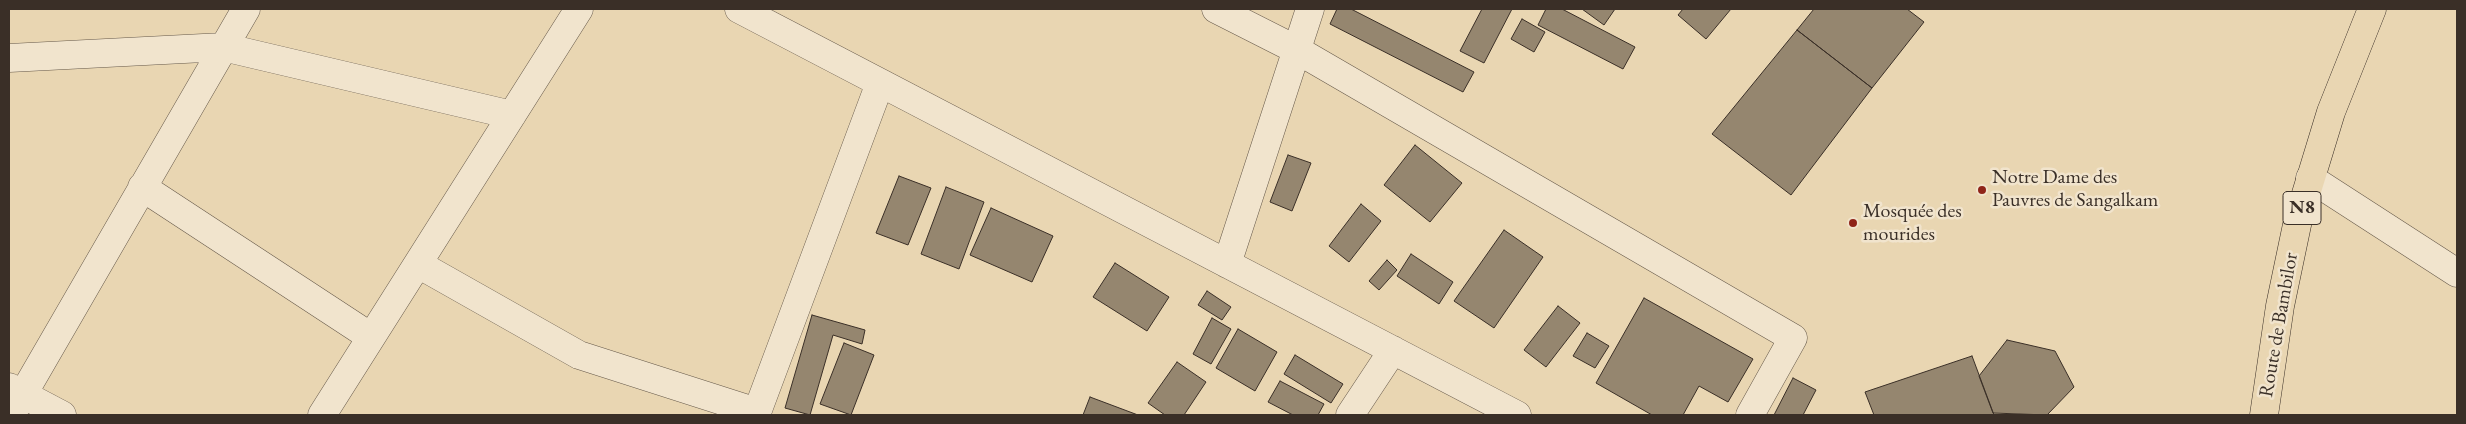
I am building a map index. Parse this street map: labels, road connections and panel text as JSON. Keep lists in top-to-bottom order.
{
  "streets": {
    "main road": ["N8", "Route de Bambilor"]
  },
  "places": ["Notre Dame des Pauvres de Sangalkam", "Mosquée des mourides"]
}
